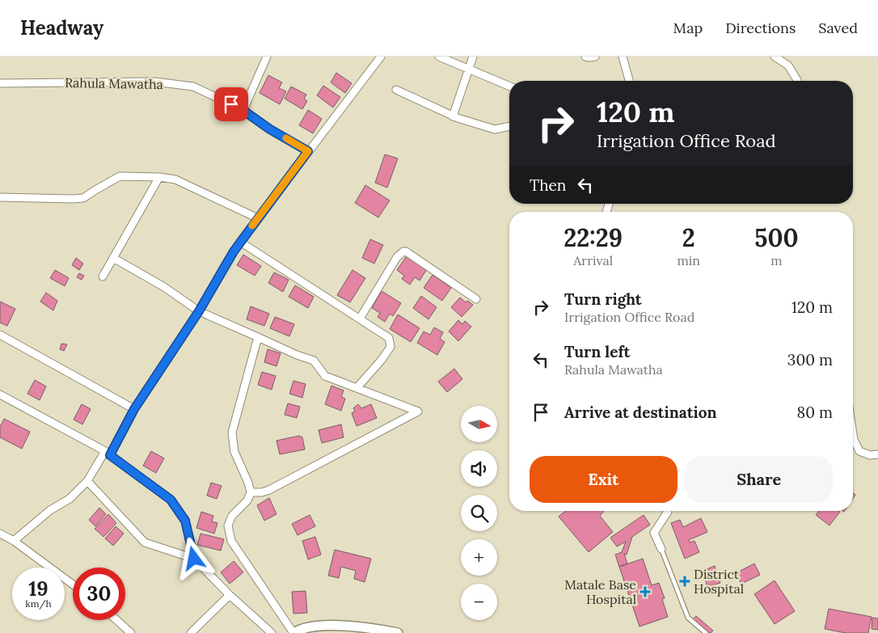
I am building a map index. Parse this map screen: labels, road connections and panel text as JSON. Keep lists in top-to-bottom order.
{
  "streets": {
    "street": ["Rahula Mawatha"]
  },
  "places": {
    "health": ["District Hospital", "Matale Base Hospital"]
  },
  "north": "right",
  "page": {
    "header": "Headway",
    "nav": ["Map", "Directions", "Saved"],
    "turn": ["120 m", "Irrigation Office Road"],
    "then": "Then",
    "eta": [
      "22:29",
      "Arrival",
      "2",
      "min",
      "500",
      "m"
    ],
    "list": [
      {
        "name": "Turn right",
        "note": "Irrigation Office Road",
        "value": "120 m"
      },
      {
        "name": "Turn left",
        "note": "Rahula Mawatha",
        "value": "300 m"
      },
      {
        "name": "Arrive at destination",
        "value": "80 m"
      }
    ],
    "map_buttons": ["+", "−"],
    "buttons": ["Exit", "Share"],
    "speed": "19 km/h",
    "limit": "30"
  }
}
